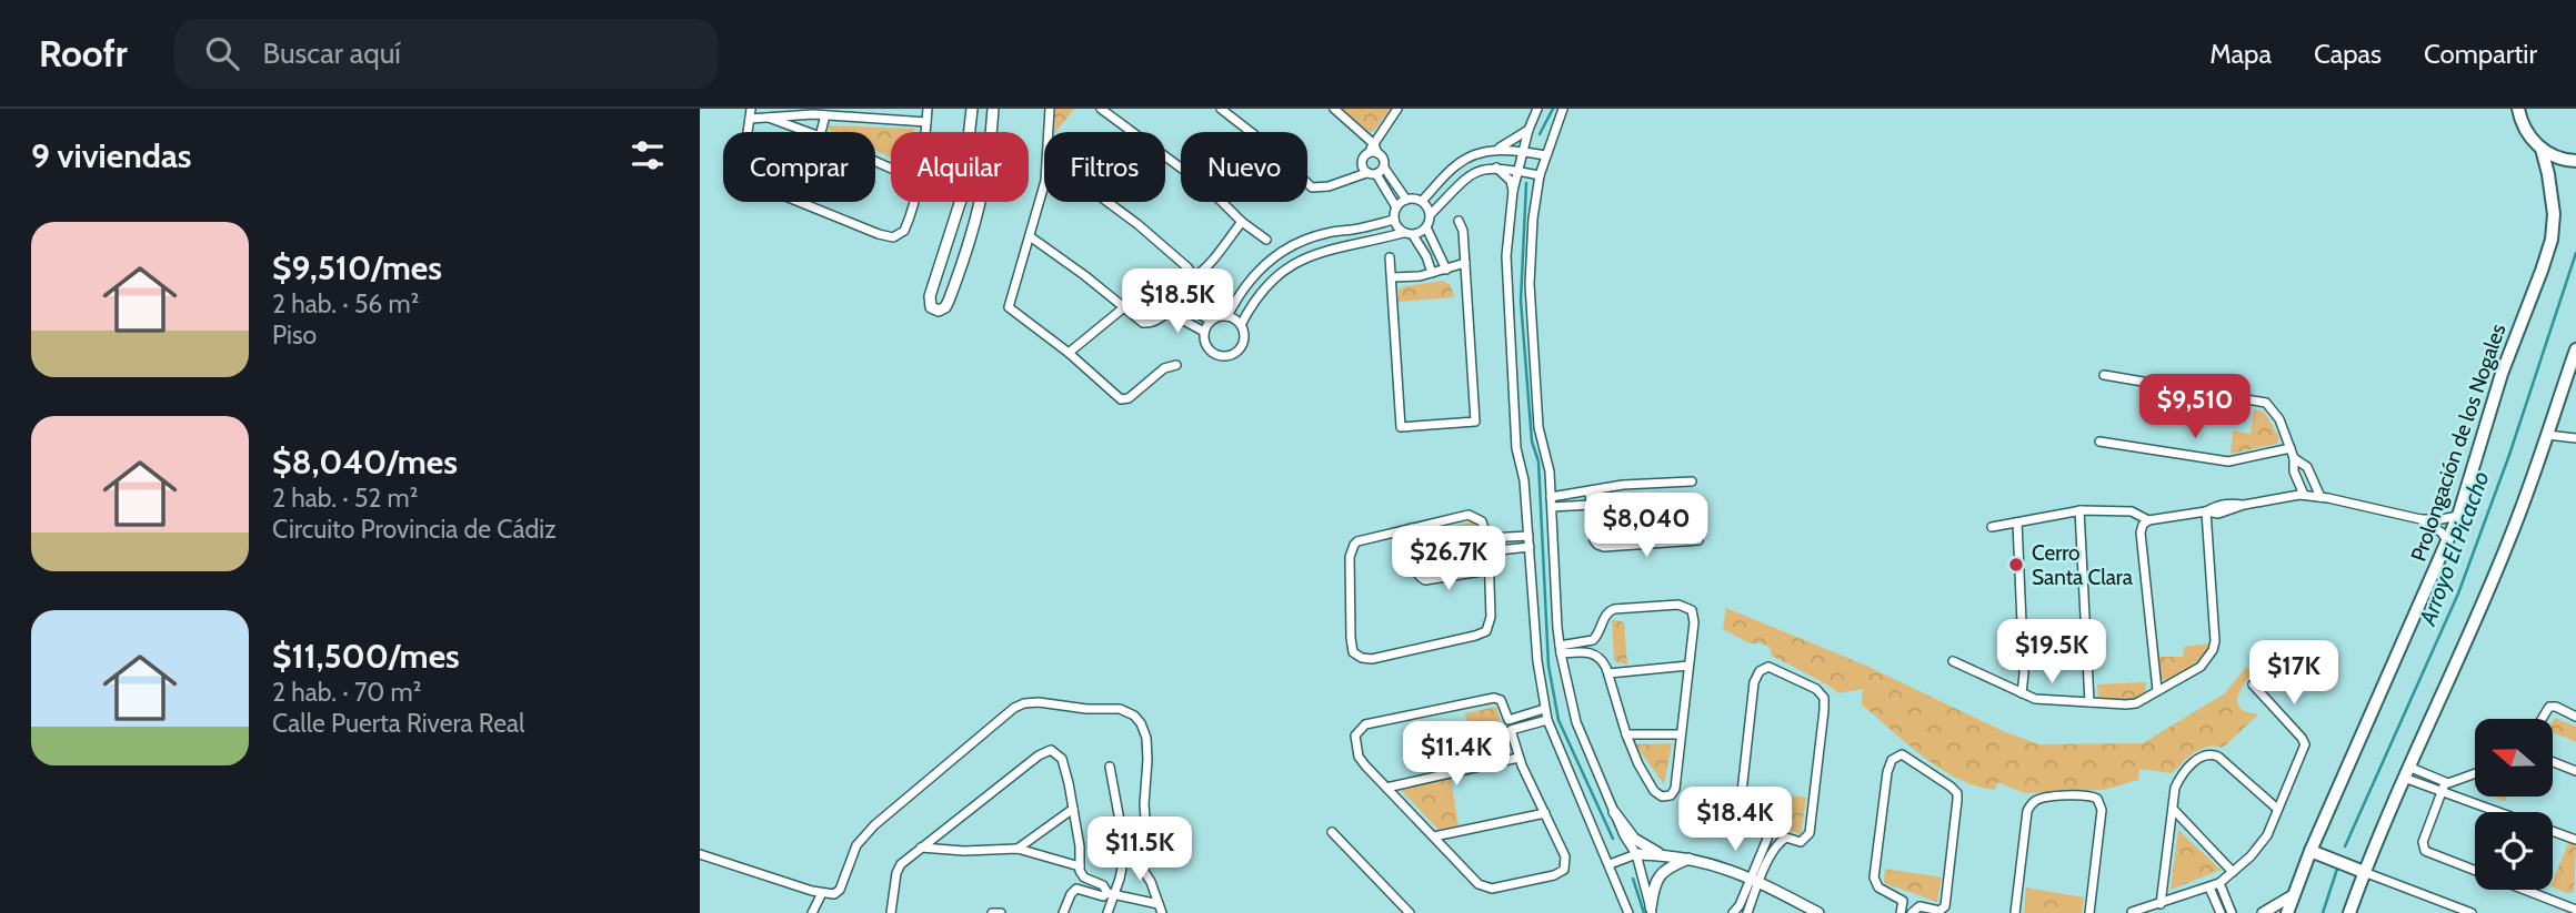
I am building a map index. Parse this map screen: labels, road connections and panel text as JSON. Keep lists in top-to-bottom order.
{
  "streets": {
    "main road": ["Prolongación de los Nogales"]
  },
  "water": ["Arroyo El Picacho"],
  "places": ["Cerro Santa Clara"],
  "north": "left",
  "page": {
    "header": "Roofr",
    "search": "Buscar aquí",
    "nav": ["Mapa", "Capas", "Compartir"],
    "heading": "9 viviendas",
    "chip": [
      "Comprar",
      "Alquilar",
      "Filtros",
      "Nuevo"
    ],
    "list": [
      {
        "name": "$9,510/mes",
        "note": "2 hab. · 56 m² · Piso"
      },
      {
        "name": "$8,040/mes",
        "note": "2 hab. · 52 m² · Circuito Provincia de Cádiz"
      },
      {
        "name": "$11,500/mes",
        "note": "2 hab. · 70 m² · Calle Puerta Rivera Real"
      }
    ],
    "price": [
      "$18.5K",
      "$9,510",
      "$8,040",
      "$26.7K",
      "$19.5K",
      "$17K",
      "$11.4K",
      "$18.4K",
      "$11.5K"
    ]
  }
}
